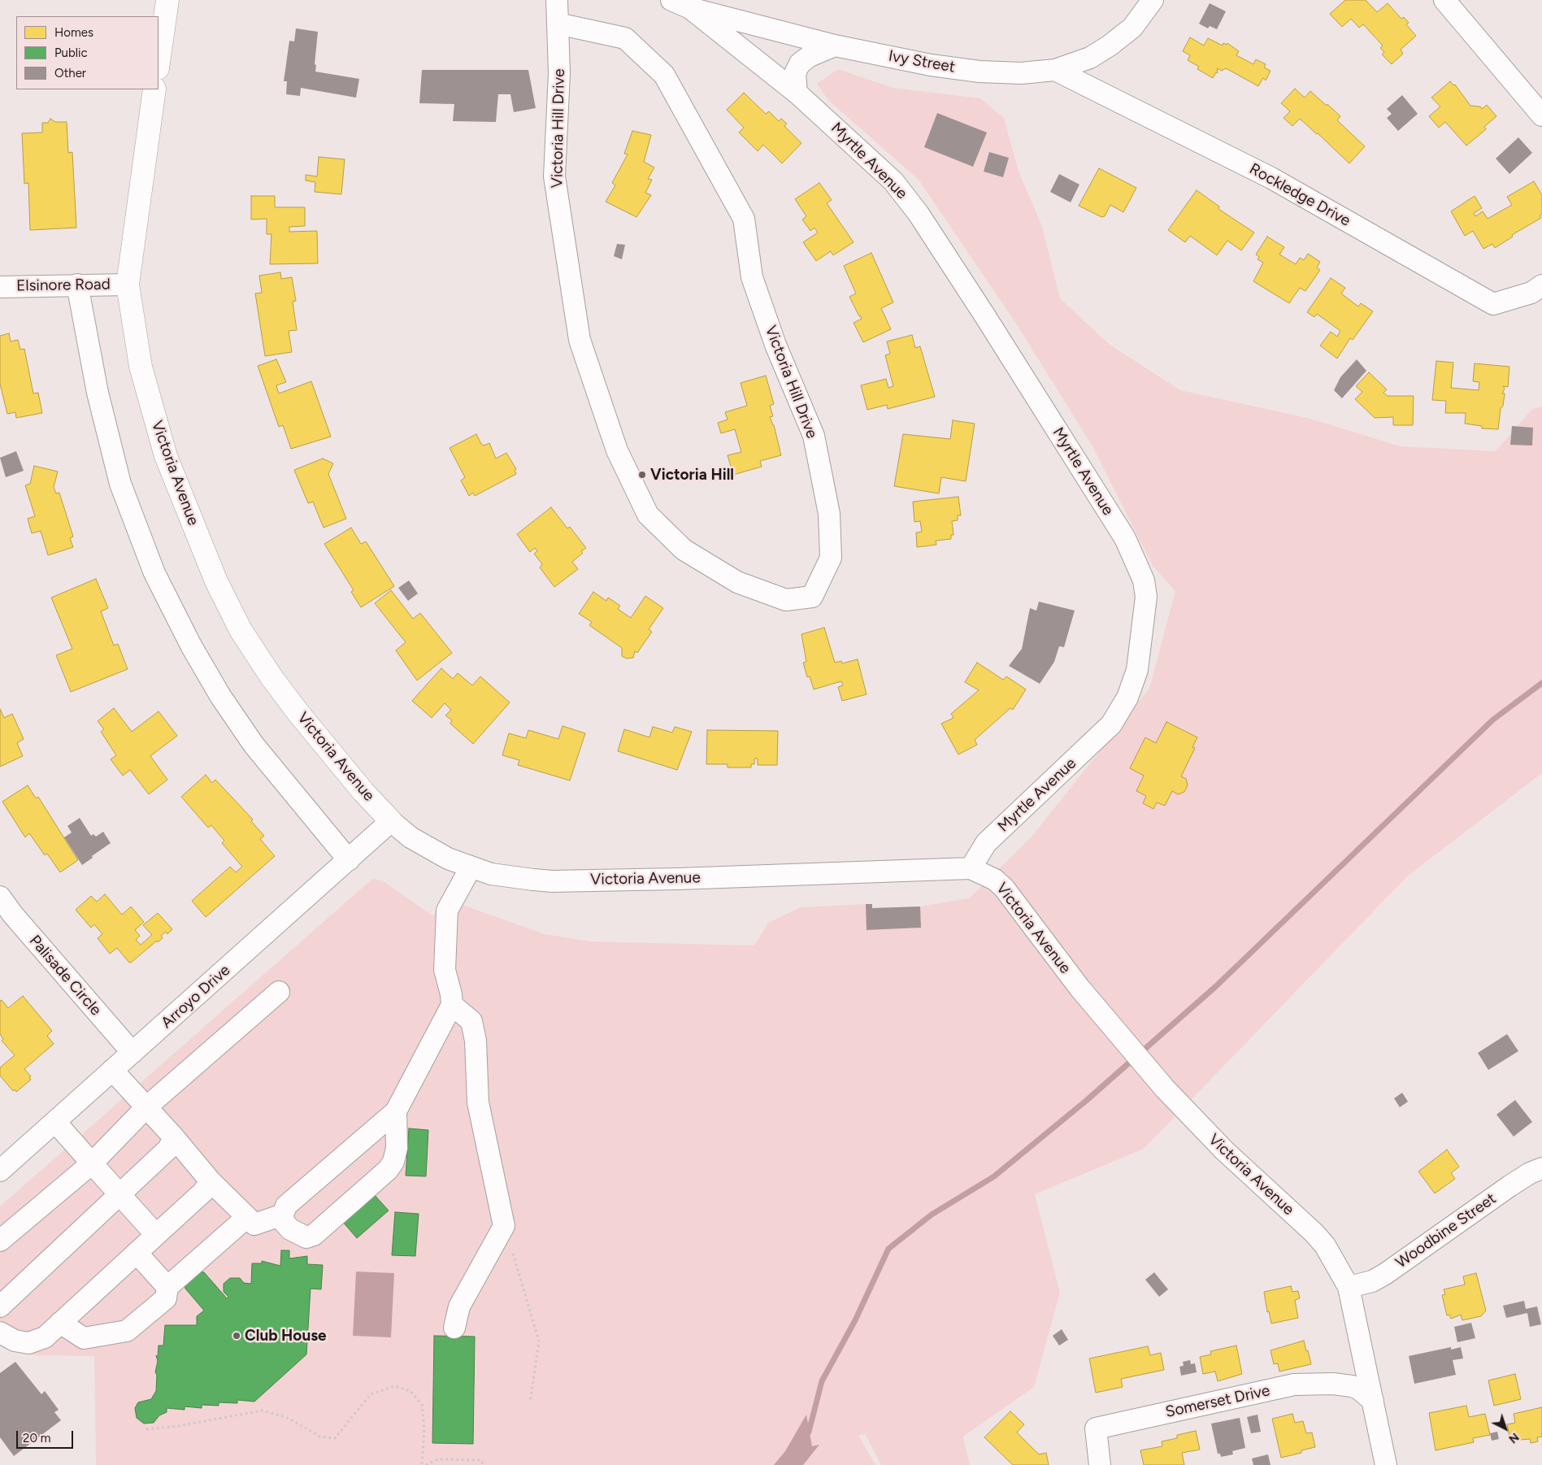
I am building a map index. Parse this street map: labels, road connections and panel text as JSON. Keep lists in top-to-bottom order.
{
  "streets": {
    "main road": ["Victoria Avenue"],
    "street": [
      "Ivy Street",
      "Victoria Hill Drive",
      "Myrtle Avenue",
      "Rockledge Drive",
      "Elsinore Road",
      "Palisade Circle",
      "Arroyo Drive",
      "Woodbine Street",
      "Somerset Drive"
    ]
  },
  "crossings": [
    ["Ivy Street", "Myrtle Avenue"],
    ["Ivy Street", "Rockledge Drive"],
    ["Myrtle Avenue", "Victoria Avenue"],
    ["Elsinore Road", "Victoria Avenue"],
    ["Victoria Avenue", "Arroyo Drive"],
    ["Victoria Avenue", "Woodbine Street"],
    ["Victoria Avenue", "Somerset Drive"],
    ["Palisade Circle", "Arroyo Drive"]
  ],
  "places": ["Victoria Hill", "Club House"],
  "legend": ["Homes", "Public", "Other"],
  "scale_bar": "20 m",
  "north": "bottom right"
}
